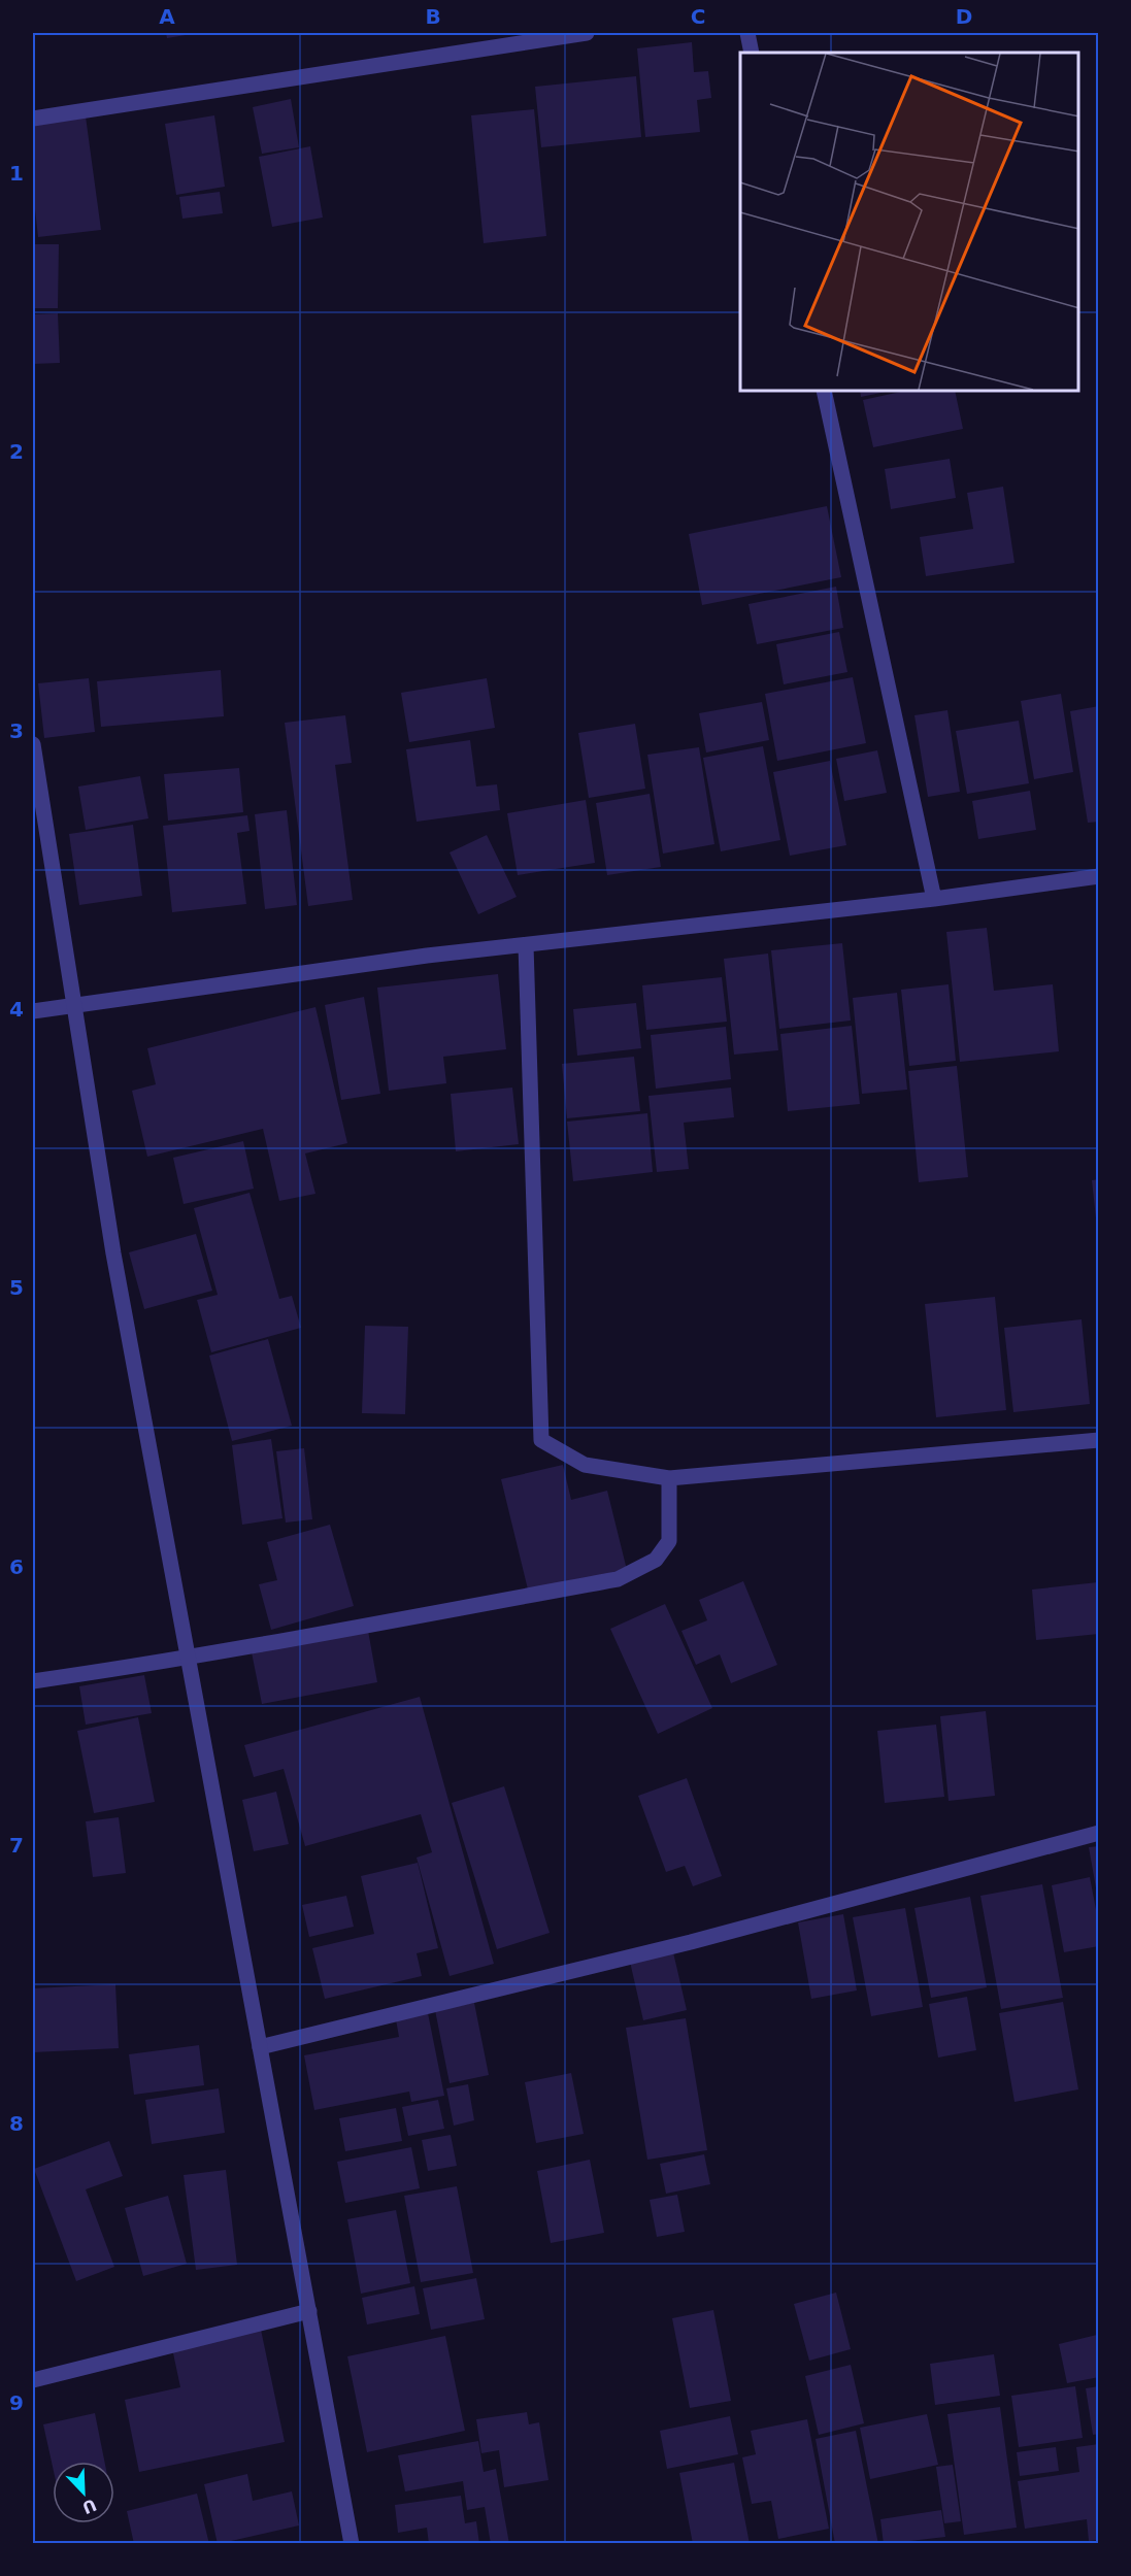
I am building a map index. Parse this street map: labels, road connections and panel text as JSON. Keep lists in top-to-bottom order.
{
  "north": "bottom right",
  "grid": {
    "columns": [
      "A",
      "B",
      "C",
      "D"
    ],
    "rows": [
      "1",
      "2",
      "3",
      "4",
      "5",
      "6",
      "7",
      "8",
      "9"
    ]
  }
}
